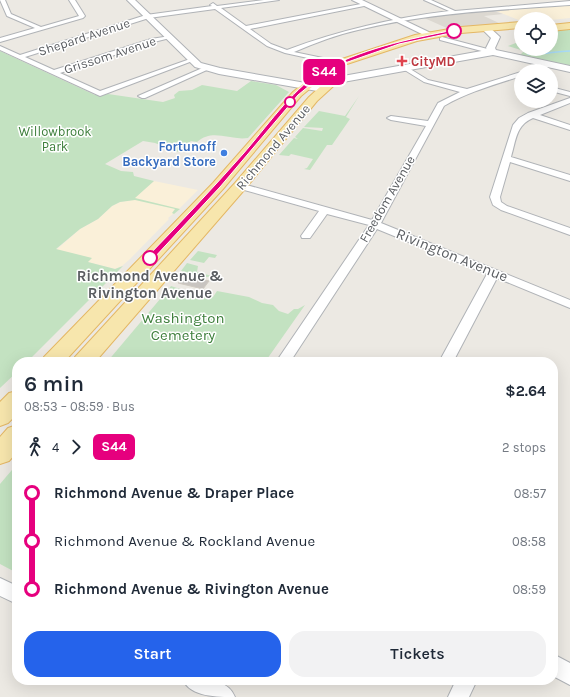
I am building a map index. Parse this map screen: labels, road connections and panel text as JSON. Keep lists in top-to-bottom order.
{
  "streets": {
    "main road": ["Richmond Avenue"],
    "street": [
      "Shepard Avenue",
      "Grissom Avenue",
      "Freedom Avenue",
      "Rivington Avenue"
    ]
  },
  "crossings": [
    ["Richmond Avenue", "Rivington Avenue"],
    ["Freedom Avenue", "Rivington Avenue"]
  ],
  "parks": ["Willowbrook Park", "Washington Cemetery"],
  "places": {
    "health": ["CityMD"],
    "other": ["Fortunoff Backyard Store", "Richmond Avenue & Rivington Avenue"]
  },
  "lines": ["bus line S44"],
  "page": {
    "on_map": "S44",
    "heading": ["6 min", "08:53 – 08:59 · Bus", "$2.64"],
    "legs": ["4", "S44", "2 stops"],
    "list": [
      {
        "name": "Richmond Avenue & Draper Place",
        "value": "08:57"
      },
      {
        "name": "Richmond Avenue & Rockland Avenue",
        "value": "08:58"
      },
      {
        "name": "Richmond Avenue & Rivington Avenue",
        "value": "08:59"
      }
    ],
    "buttons": ["Start", "Tickets"]
  }
}
